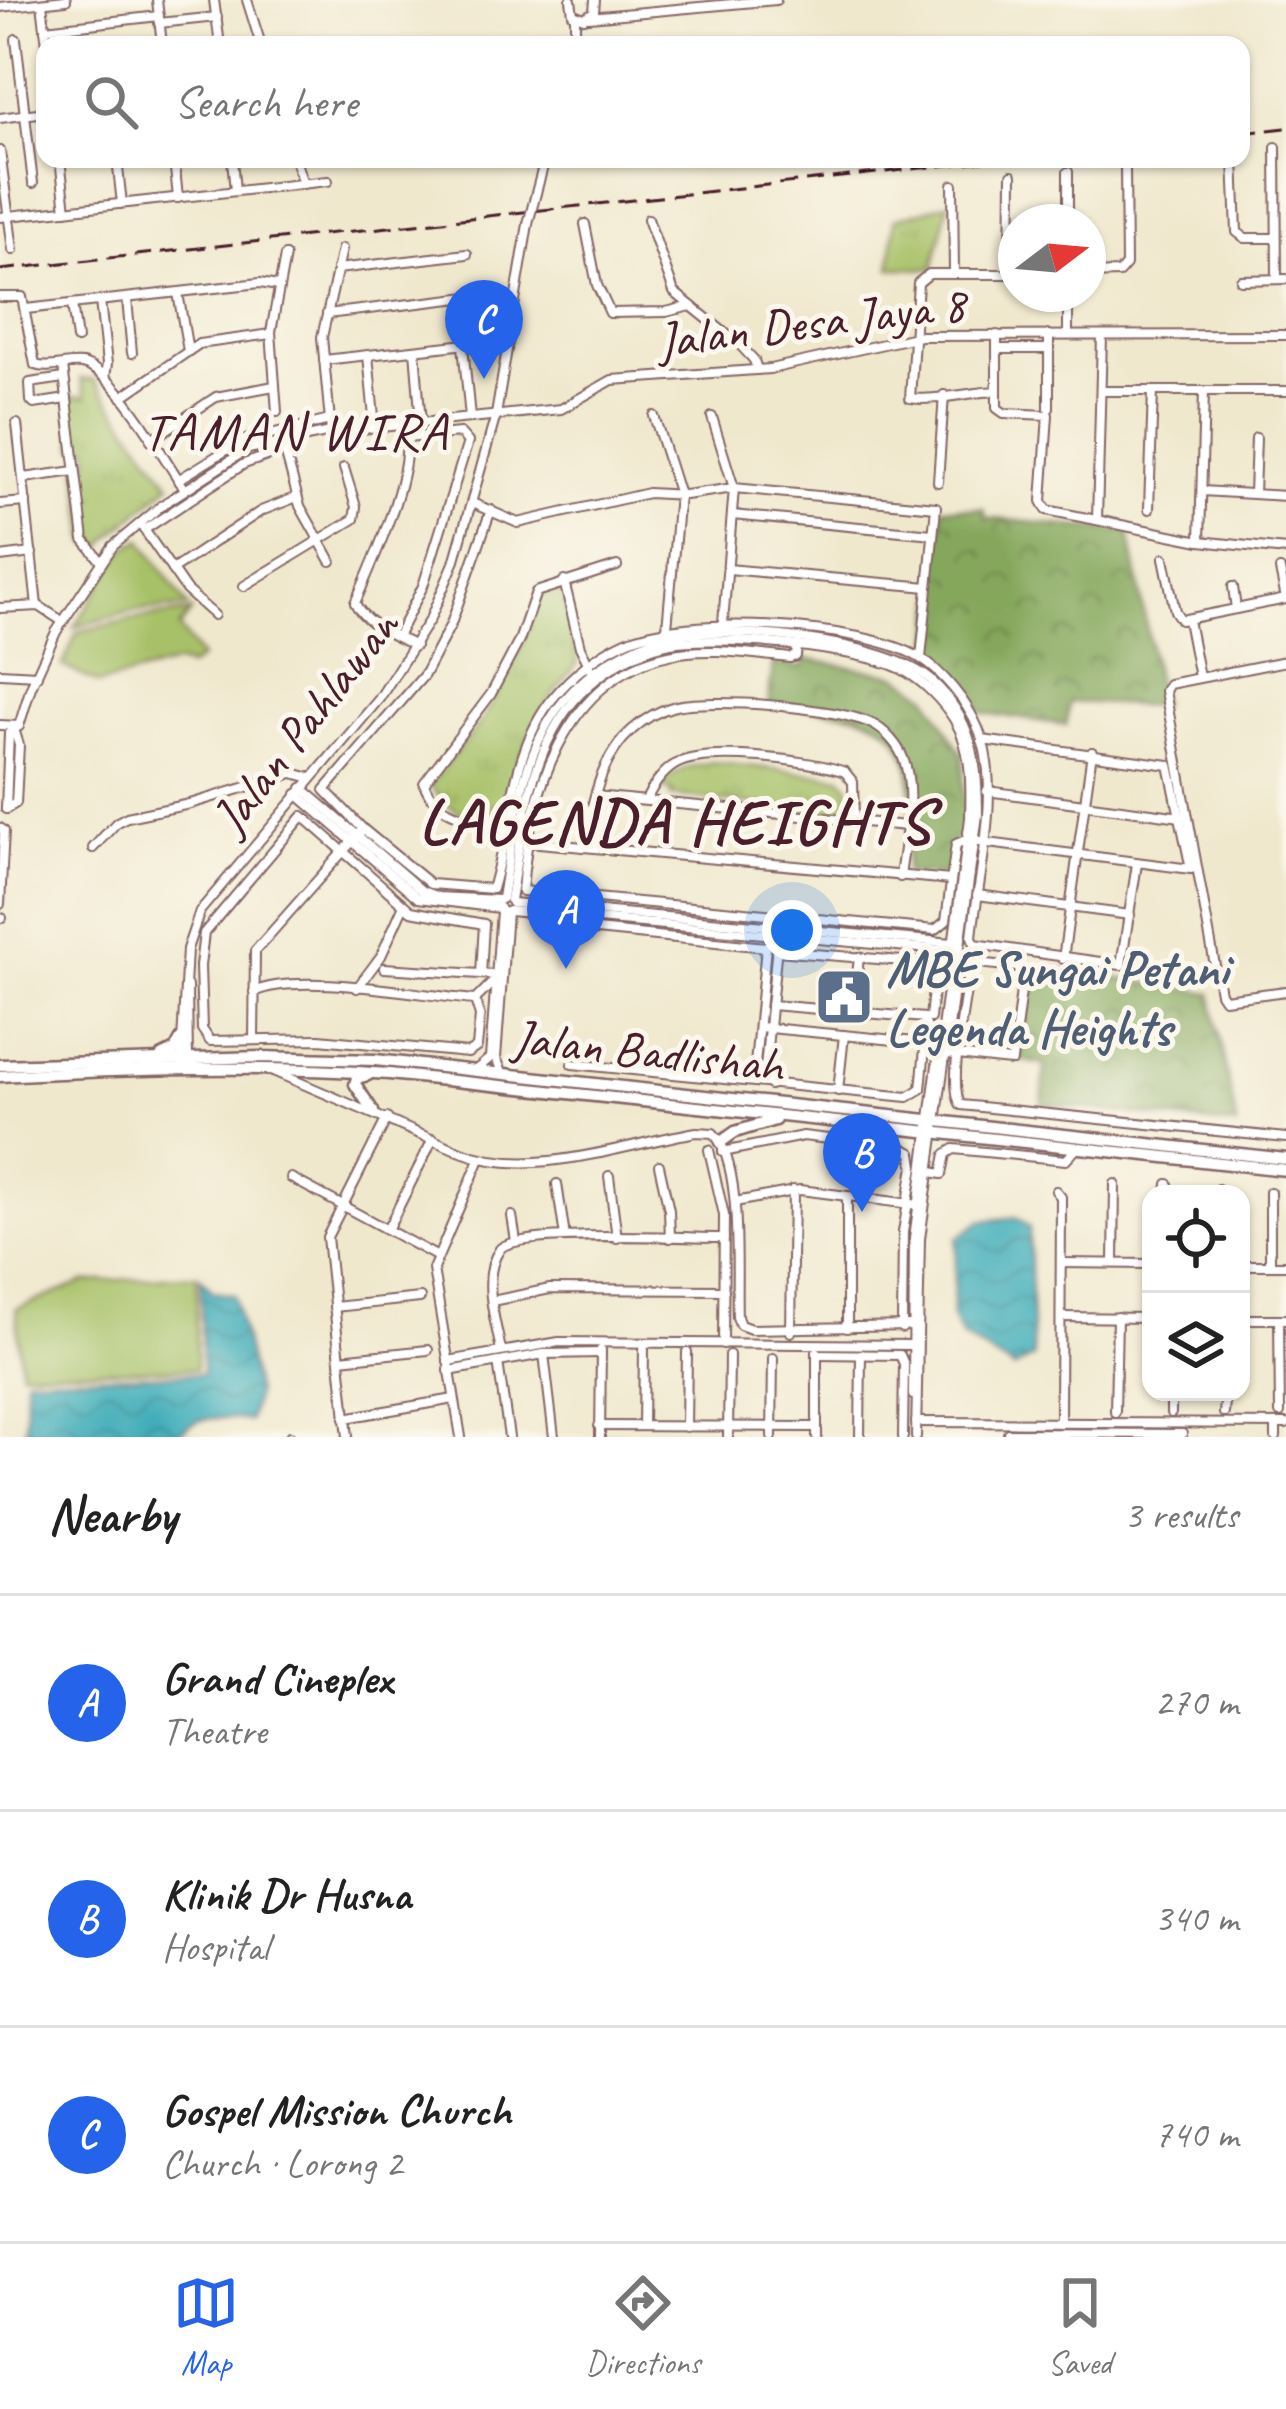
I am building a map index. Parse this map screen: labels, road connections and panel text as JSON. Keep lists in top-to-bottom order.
{
  "streets": {
    "main road": ["Jalan Badlishah"],
    "street": ["Jalan Desa Jaya 8", "Jalan Pahlawan"]
  },
  "crossings": [
    ["Jalan Desa Jaya 8", "Jalan Pahlawan"],
    ["Jalan Pahlawan", "Jalan Badlishah"]
  ],
  "districts": ["TAMAN WIRA", "LAGENDA HEIGHTS"],
  "places": {
    "public building": ["MBE Sungai Petani Legenda Heights"]
  },
  "north": "right",
  "page": {
    "search": "Search here",
    "pins": ["C", "A", "B"],
    "heading": ["Nearby", "3 results"],
    "list": [
      {
        "mark": "A",
        "name": "Grand Cineplex",
        "note": "Theatre",
        "value": "270 m"
      },
      {
        "mark": "B",
        "name": "Klinik Dr Husna",
        "note": "Hospital",
        "value": "340 m"
      },
      {
        "mark": "C",
        "name": "Gospel Mission Church",
        "note": "Church · Lorong 2",
        "value": "740 m"
      }
    ],
    "nav": ["Map", "Directions", "Saved"]
  }
}
